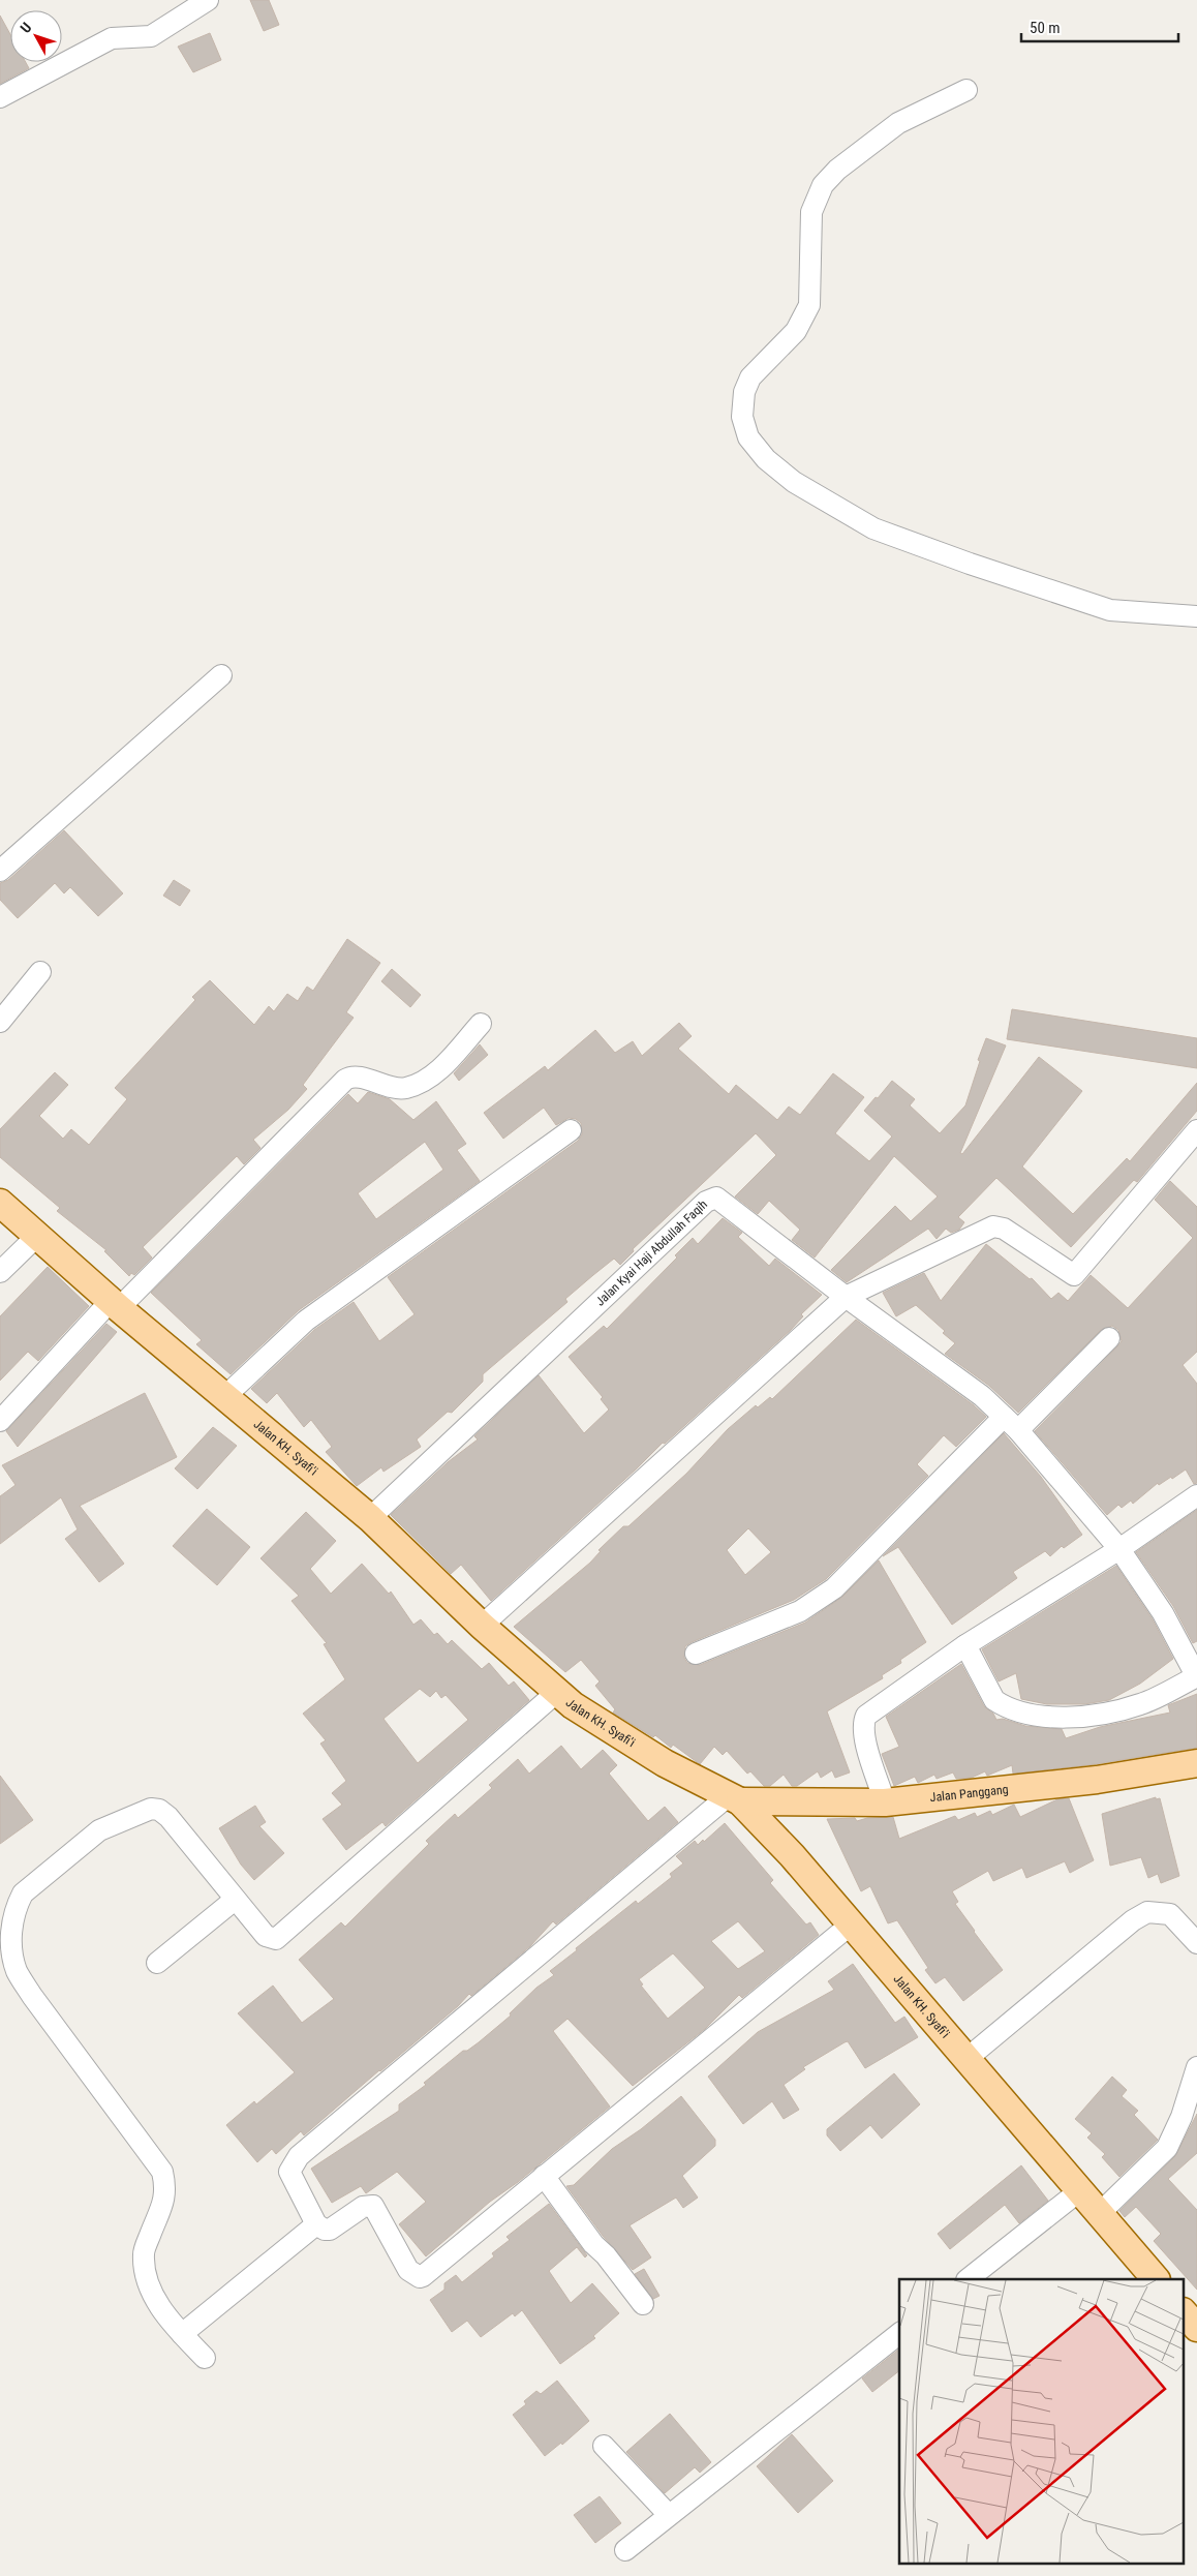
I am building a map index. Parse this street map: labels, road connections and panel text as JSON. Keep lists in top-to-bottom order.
{
  "streets": {
    "main road": ["Jalan KH. Syafi'i", "Jalan Panggang"],
    "street": ["Jalan Kyai Haji Abdullah Faqih"]
  },
  "crossings": [
    ["Jalan Kyai Haji Abdullah Faqih", "Jalan KH. Syafi'i"],
    ["Jalan KH. Syafi'i", "Jalan Panggang"]
  ],
  "scale_bar": "50 m",
  "north": "top left"
}
